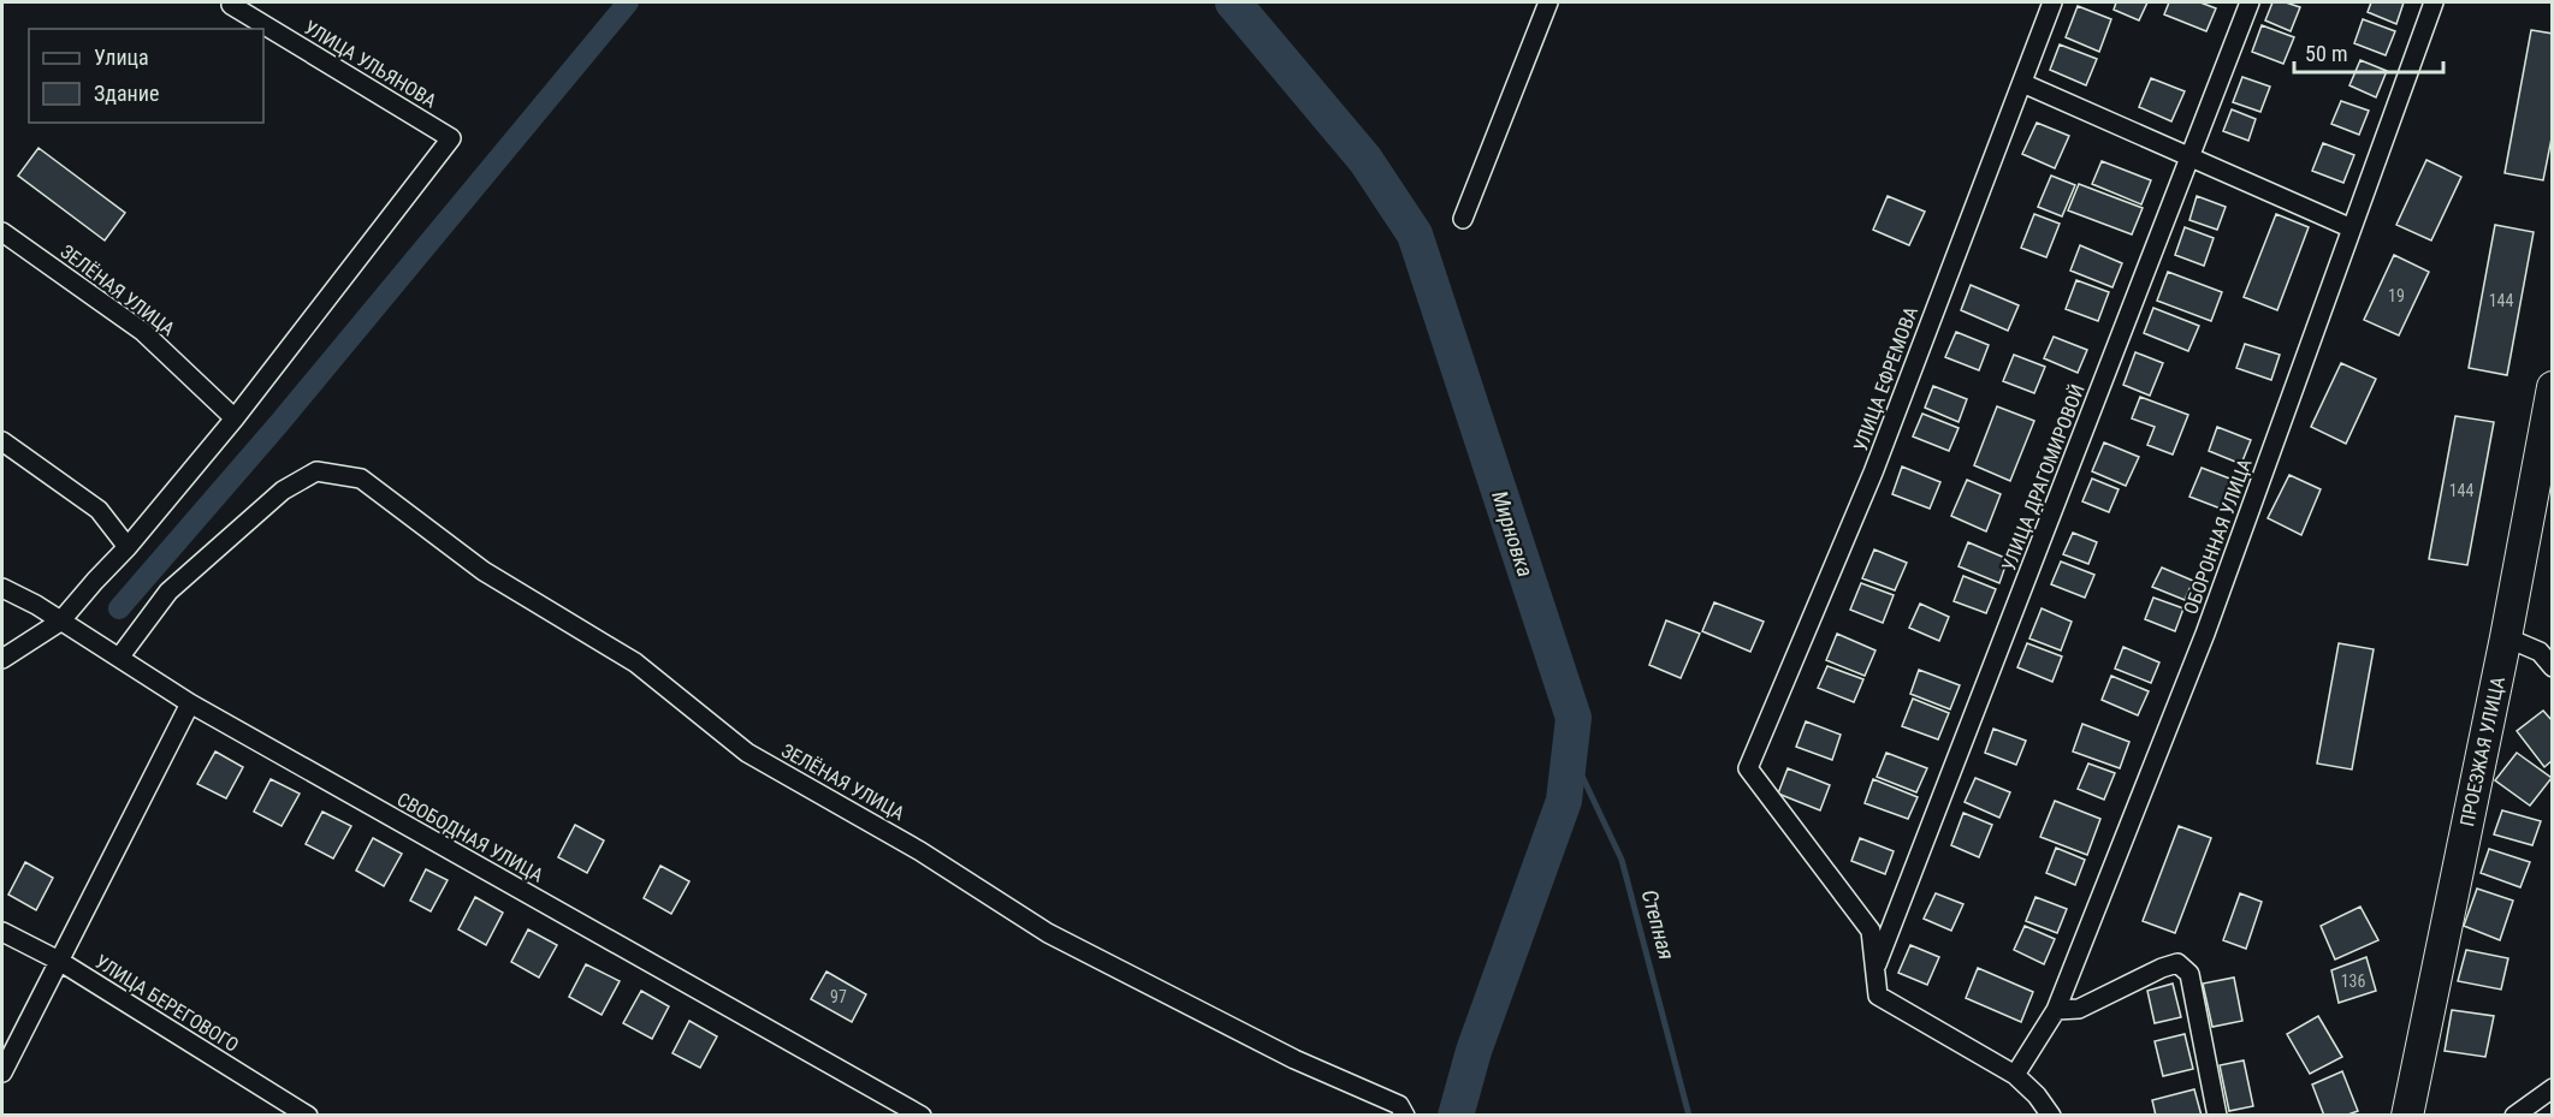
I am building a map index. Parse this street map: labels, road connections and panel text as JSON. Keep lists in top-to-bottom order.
{
  "streets": {
    "highway": ["ПРОЕЗЖАЯ УЛИЦА"],
    "street": [
      "УЛИЦА УЛЬЯНОВА",
      "ЗЕЛЁНАЯ УЛИЦА",
      "УЛИЦА ЕФРЕМОВА",
      "УЛИЦА ДРАГОМИРОВОЙ",
      "ОБОРОННАЯ УЛИЦА",
      "СВОБОДНАЯ УЛИЦА",
      "УЛИЦА БЕРЕГОВОГО"
    ]
  },
  "crossings": [
    ["УЛИЦА УЛЬЯНОВА", "ЗЕЛЁНАЯ УЛИЦА"],
    ["ЗЕЛЁНАЯ УЛИЦА", "СВОБОДНАЯ УЛИЦА"],
    ["УЛИЦА ЕФРЕМОВА", "УЛИЦА ДРАГОМИРОВОЙ"]
  ],
  "water": ["Мирновка", "Степная"],
  "house_numbers": [
    "19",
    "144",
    "144",
    "136",
    "97"
  ],
  "legend": ["Улица", "Здание"],
  "scale_bar": "50 m"
}
